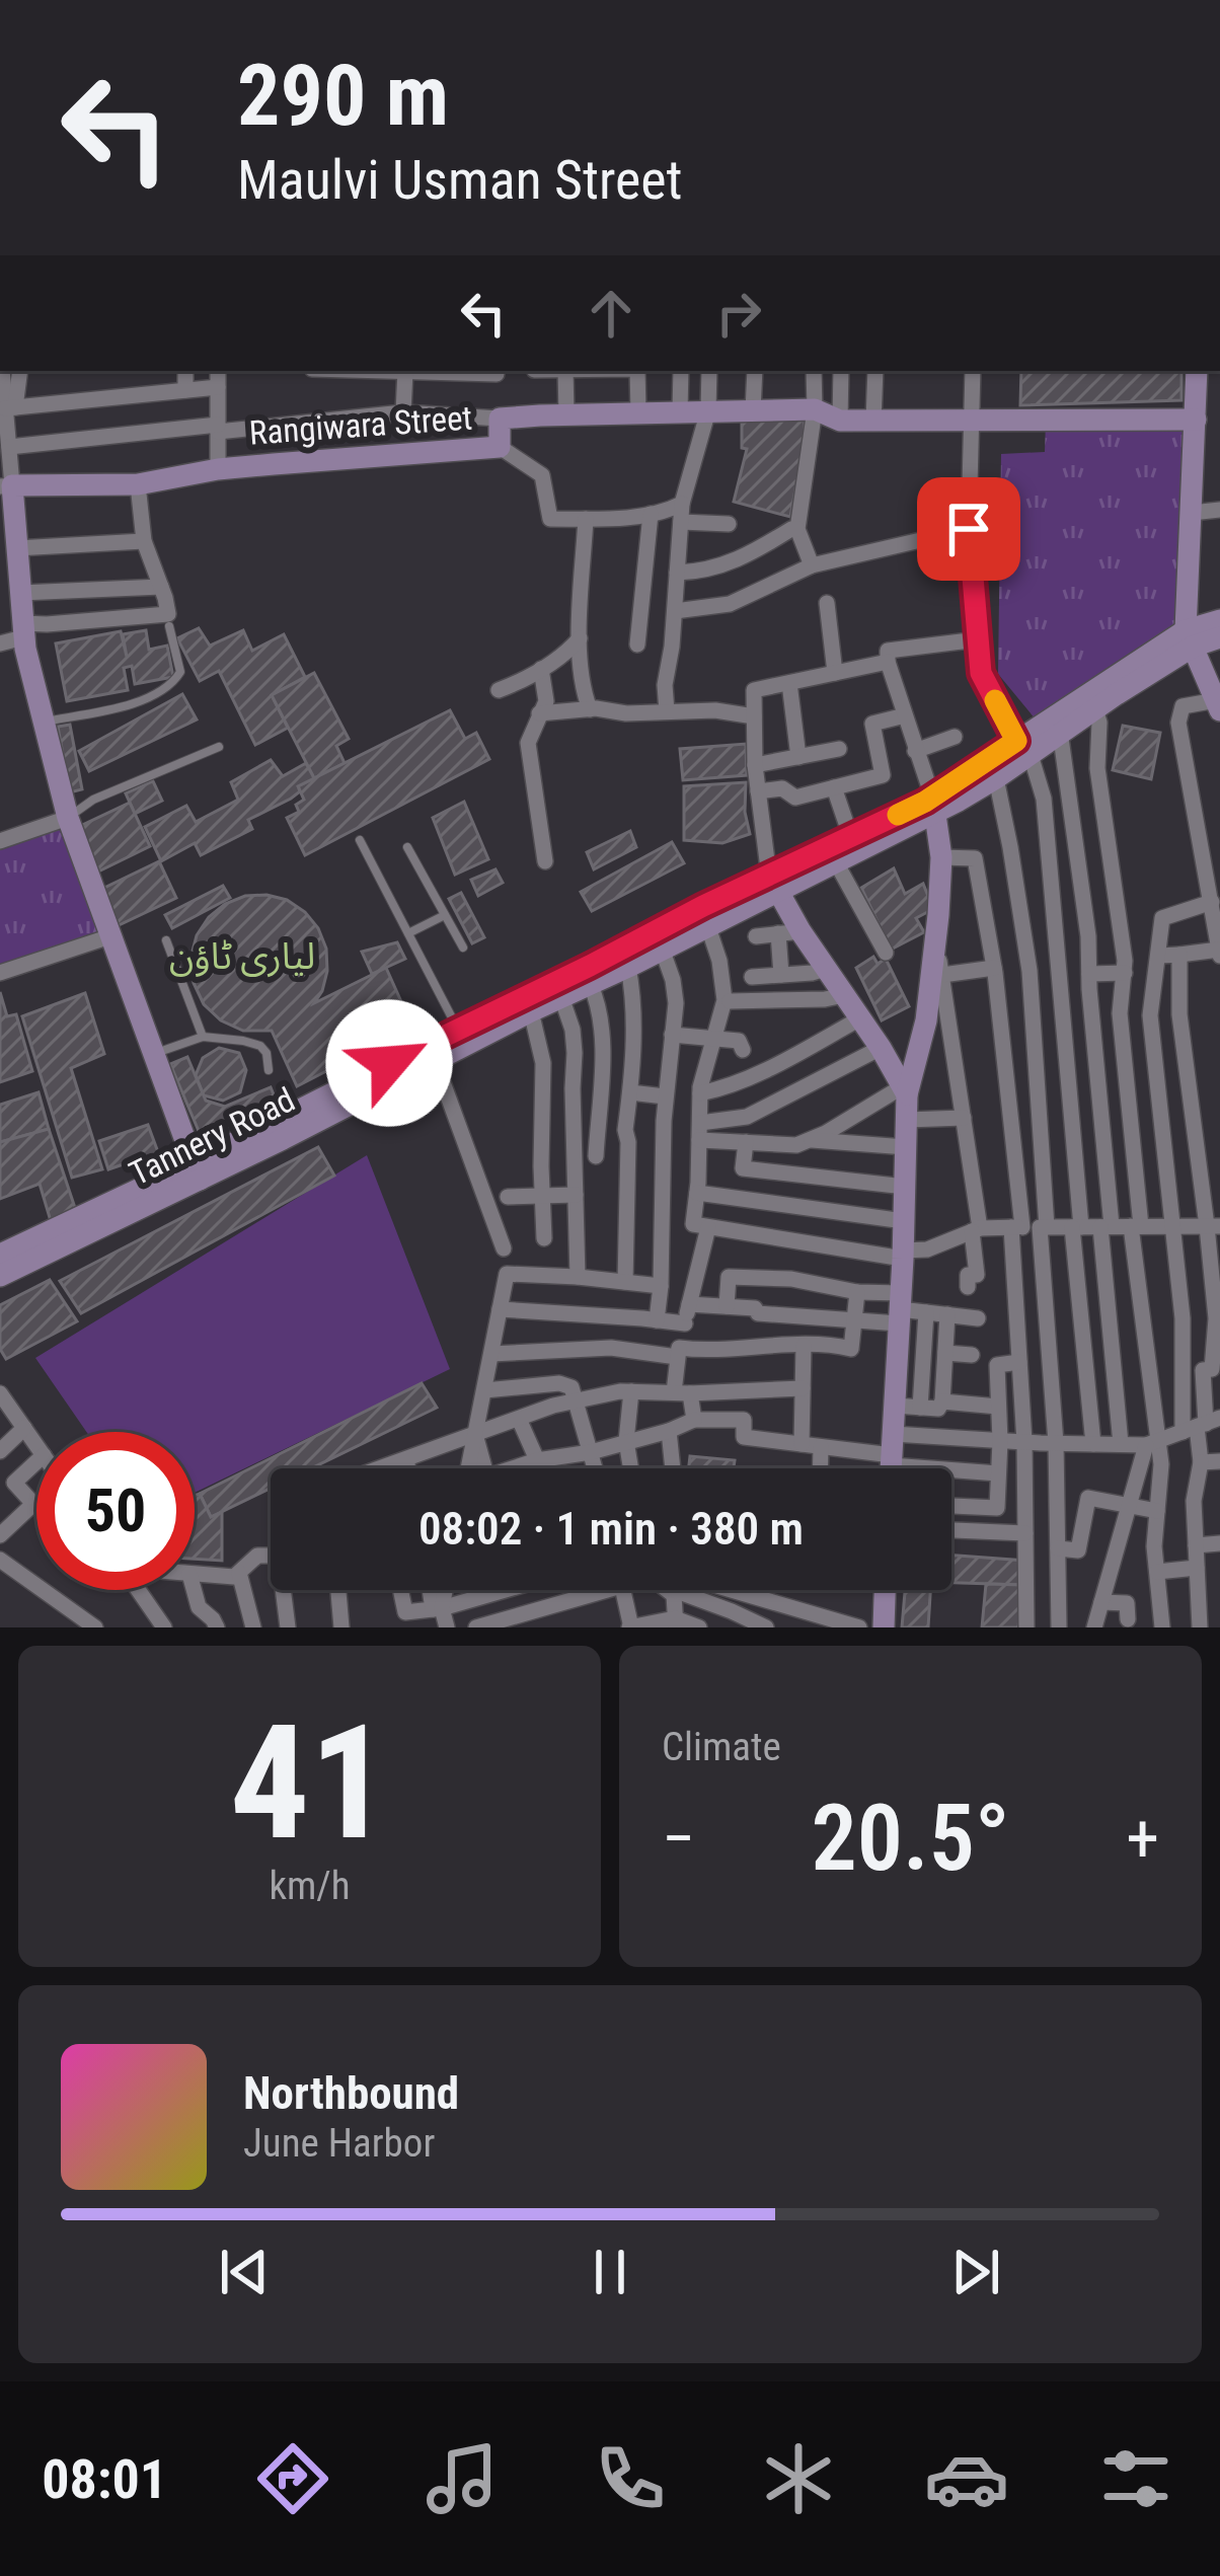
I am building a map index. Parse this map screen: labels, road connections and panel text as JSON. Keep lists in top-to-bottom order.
{
  "streets": {
    "street": ["Rangiwara Street", "Tannery Road"]
  },
  "districts": ["لیاری ٹاؤن"],
  "page": {
    "turn": ["290 m", "Maulvi Usman Street"],
    "limit": "50",
    "trip": "08:02 · 1 min · 380 m",
    "tile": [
      ["41", "km/h"],
      "Climate"
    ],
    "heat": ["−", "20.5°", "+"],
    "song": ["Northbound", "June Harbor"],
    "tabs": "08:01"
  }
}
